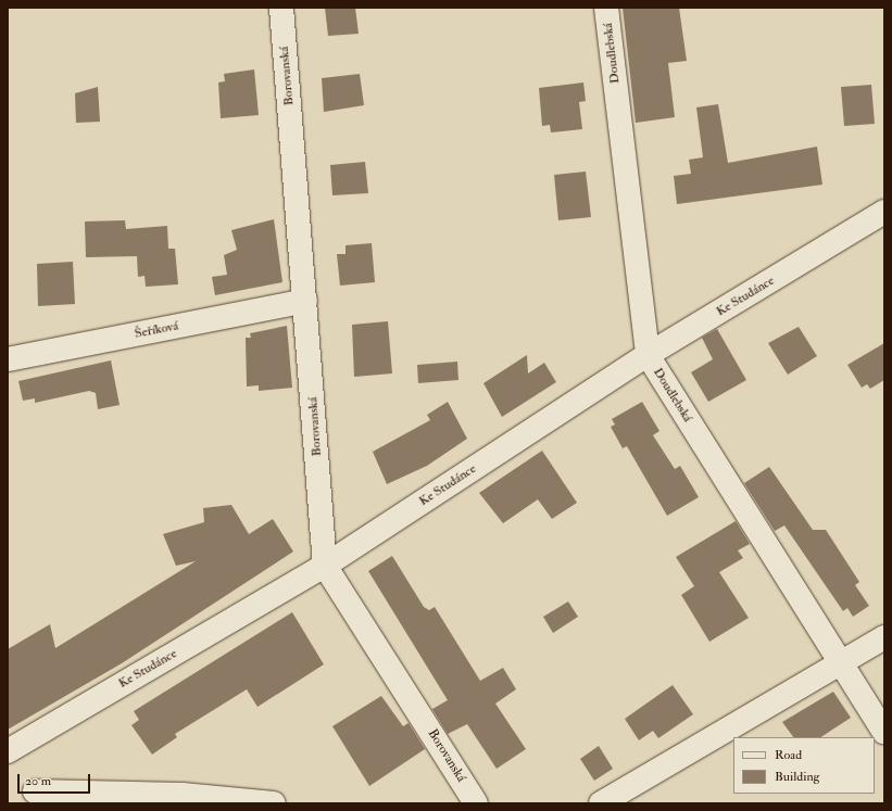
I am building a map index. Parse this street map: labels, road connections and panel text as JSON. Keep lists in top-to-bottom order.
{
  "streets": {
    "street": [
      "Doudlebská",
      "Borovanská",
      "Ke Studánce",
      "Šeříková"
    ]
  },
  "crossings": [
    ["Doudlebská", "Ke Studánce"],
    ["Borovanská", "Ke Studánce"],
    ["Borovanská", "Šeříková"]
  ],
  "legend": ["Road", "Building"],
  "scale_bar": "20 m"
}
